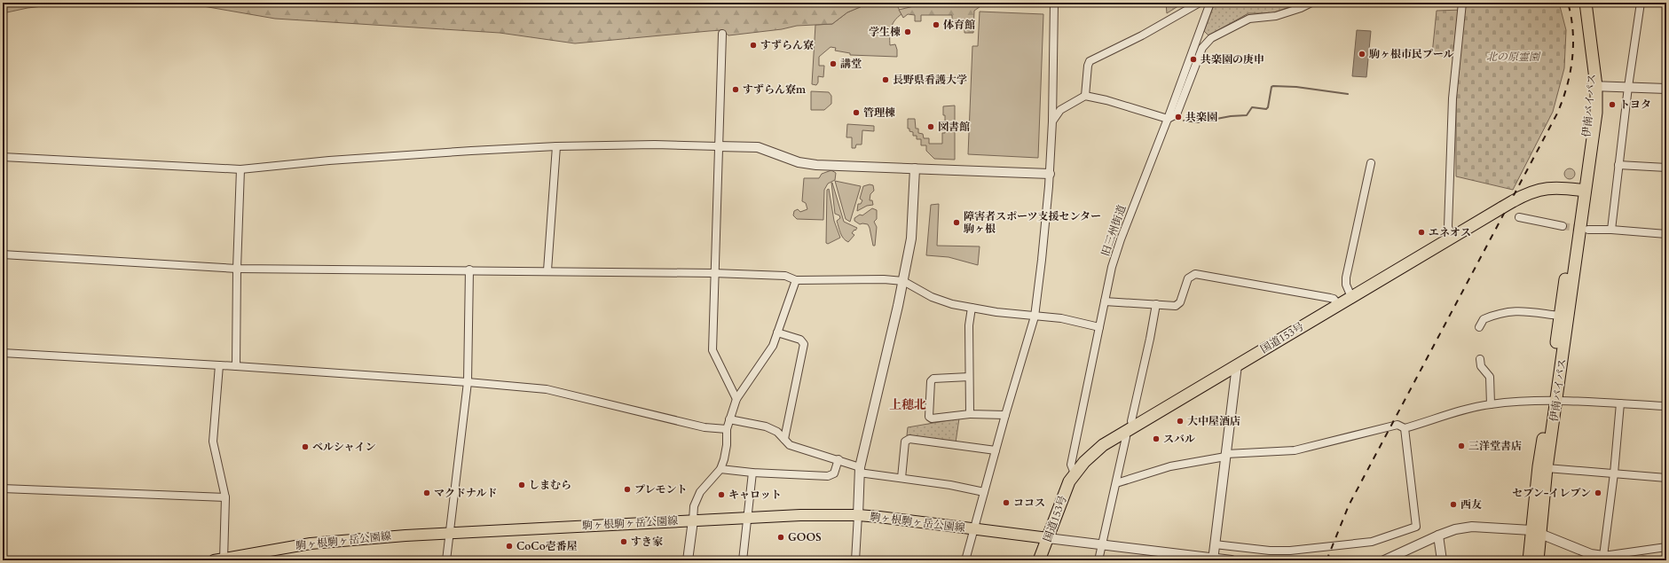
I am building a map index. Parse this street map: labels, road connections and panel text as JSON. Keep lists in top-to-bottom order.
{
  "streets": {
    "highway": ["伊南バイパス", "国道153号"],
    "main road": ["駒ヶ根駒ヶ岳公園線"],
    "street": ["旧三州街道"]
  },
  "crossings": [
    ["伊南バイパス", "国道153号"],
    ["旧三州街道", "国道153号"],
    ["国道153号", "駒ヶ根駒ヶ岳公園線"]
  ],
  "districts": ["上穂北"],
  "parks": ["北の原霊園"],
  "places": [
    "体育館",
    "学生棟",
    "すずらん寮",
    "駒ヶ根市民プール",
    "共楽園の庚申",
    "講堂",
    "長野県看護大学",
    "すずらん寮m",
    "トヨタ",
    "管理棟",
    "共楽園",
    "図書館",
    "障害者スポーツ支援センター 駒ヶ根",
    "エネオス",
    "大中屋酒店",
    "スバル",
    "三洋堂書店",
    "ベルシャイン",
    "しまむら",
    "プレモント",
    "マクドナルド",
    "セブン-イレブン",
    "キャロット",
    "ココス",
    "西友",
    "GOOS",
    "すき家",
    "CoCo壱番屋"
  ]
}
